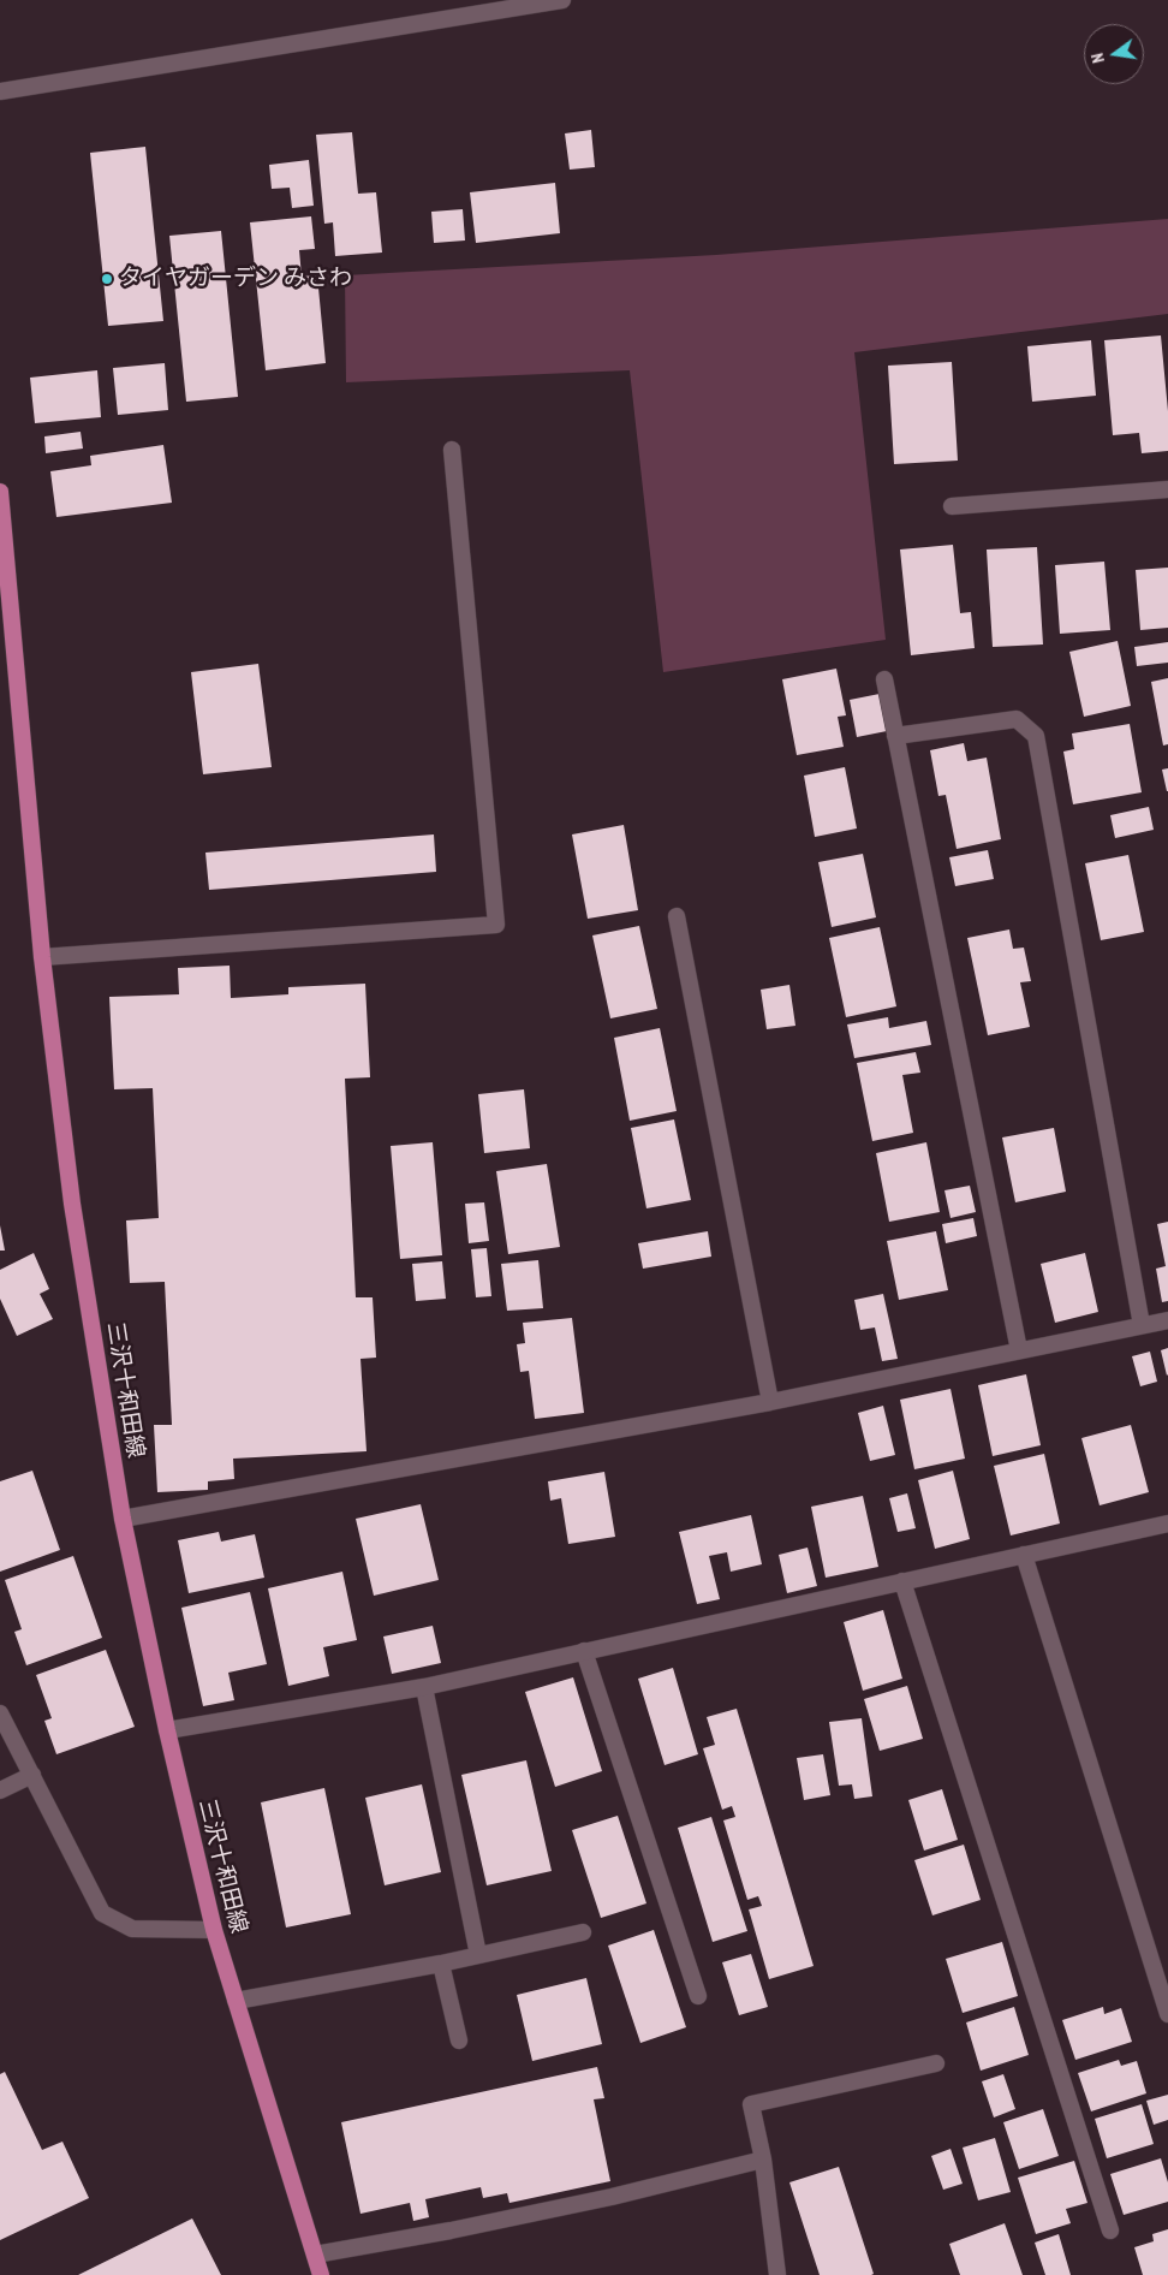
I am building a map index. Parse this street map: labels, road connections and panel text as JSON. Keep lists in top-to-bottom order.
{
  "streets": {
    "main road": ["三沢十和田線"]
  },
  "places": ["タイヤガーデン みさわ"],
  "north": "left"
}
